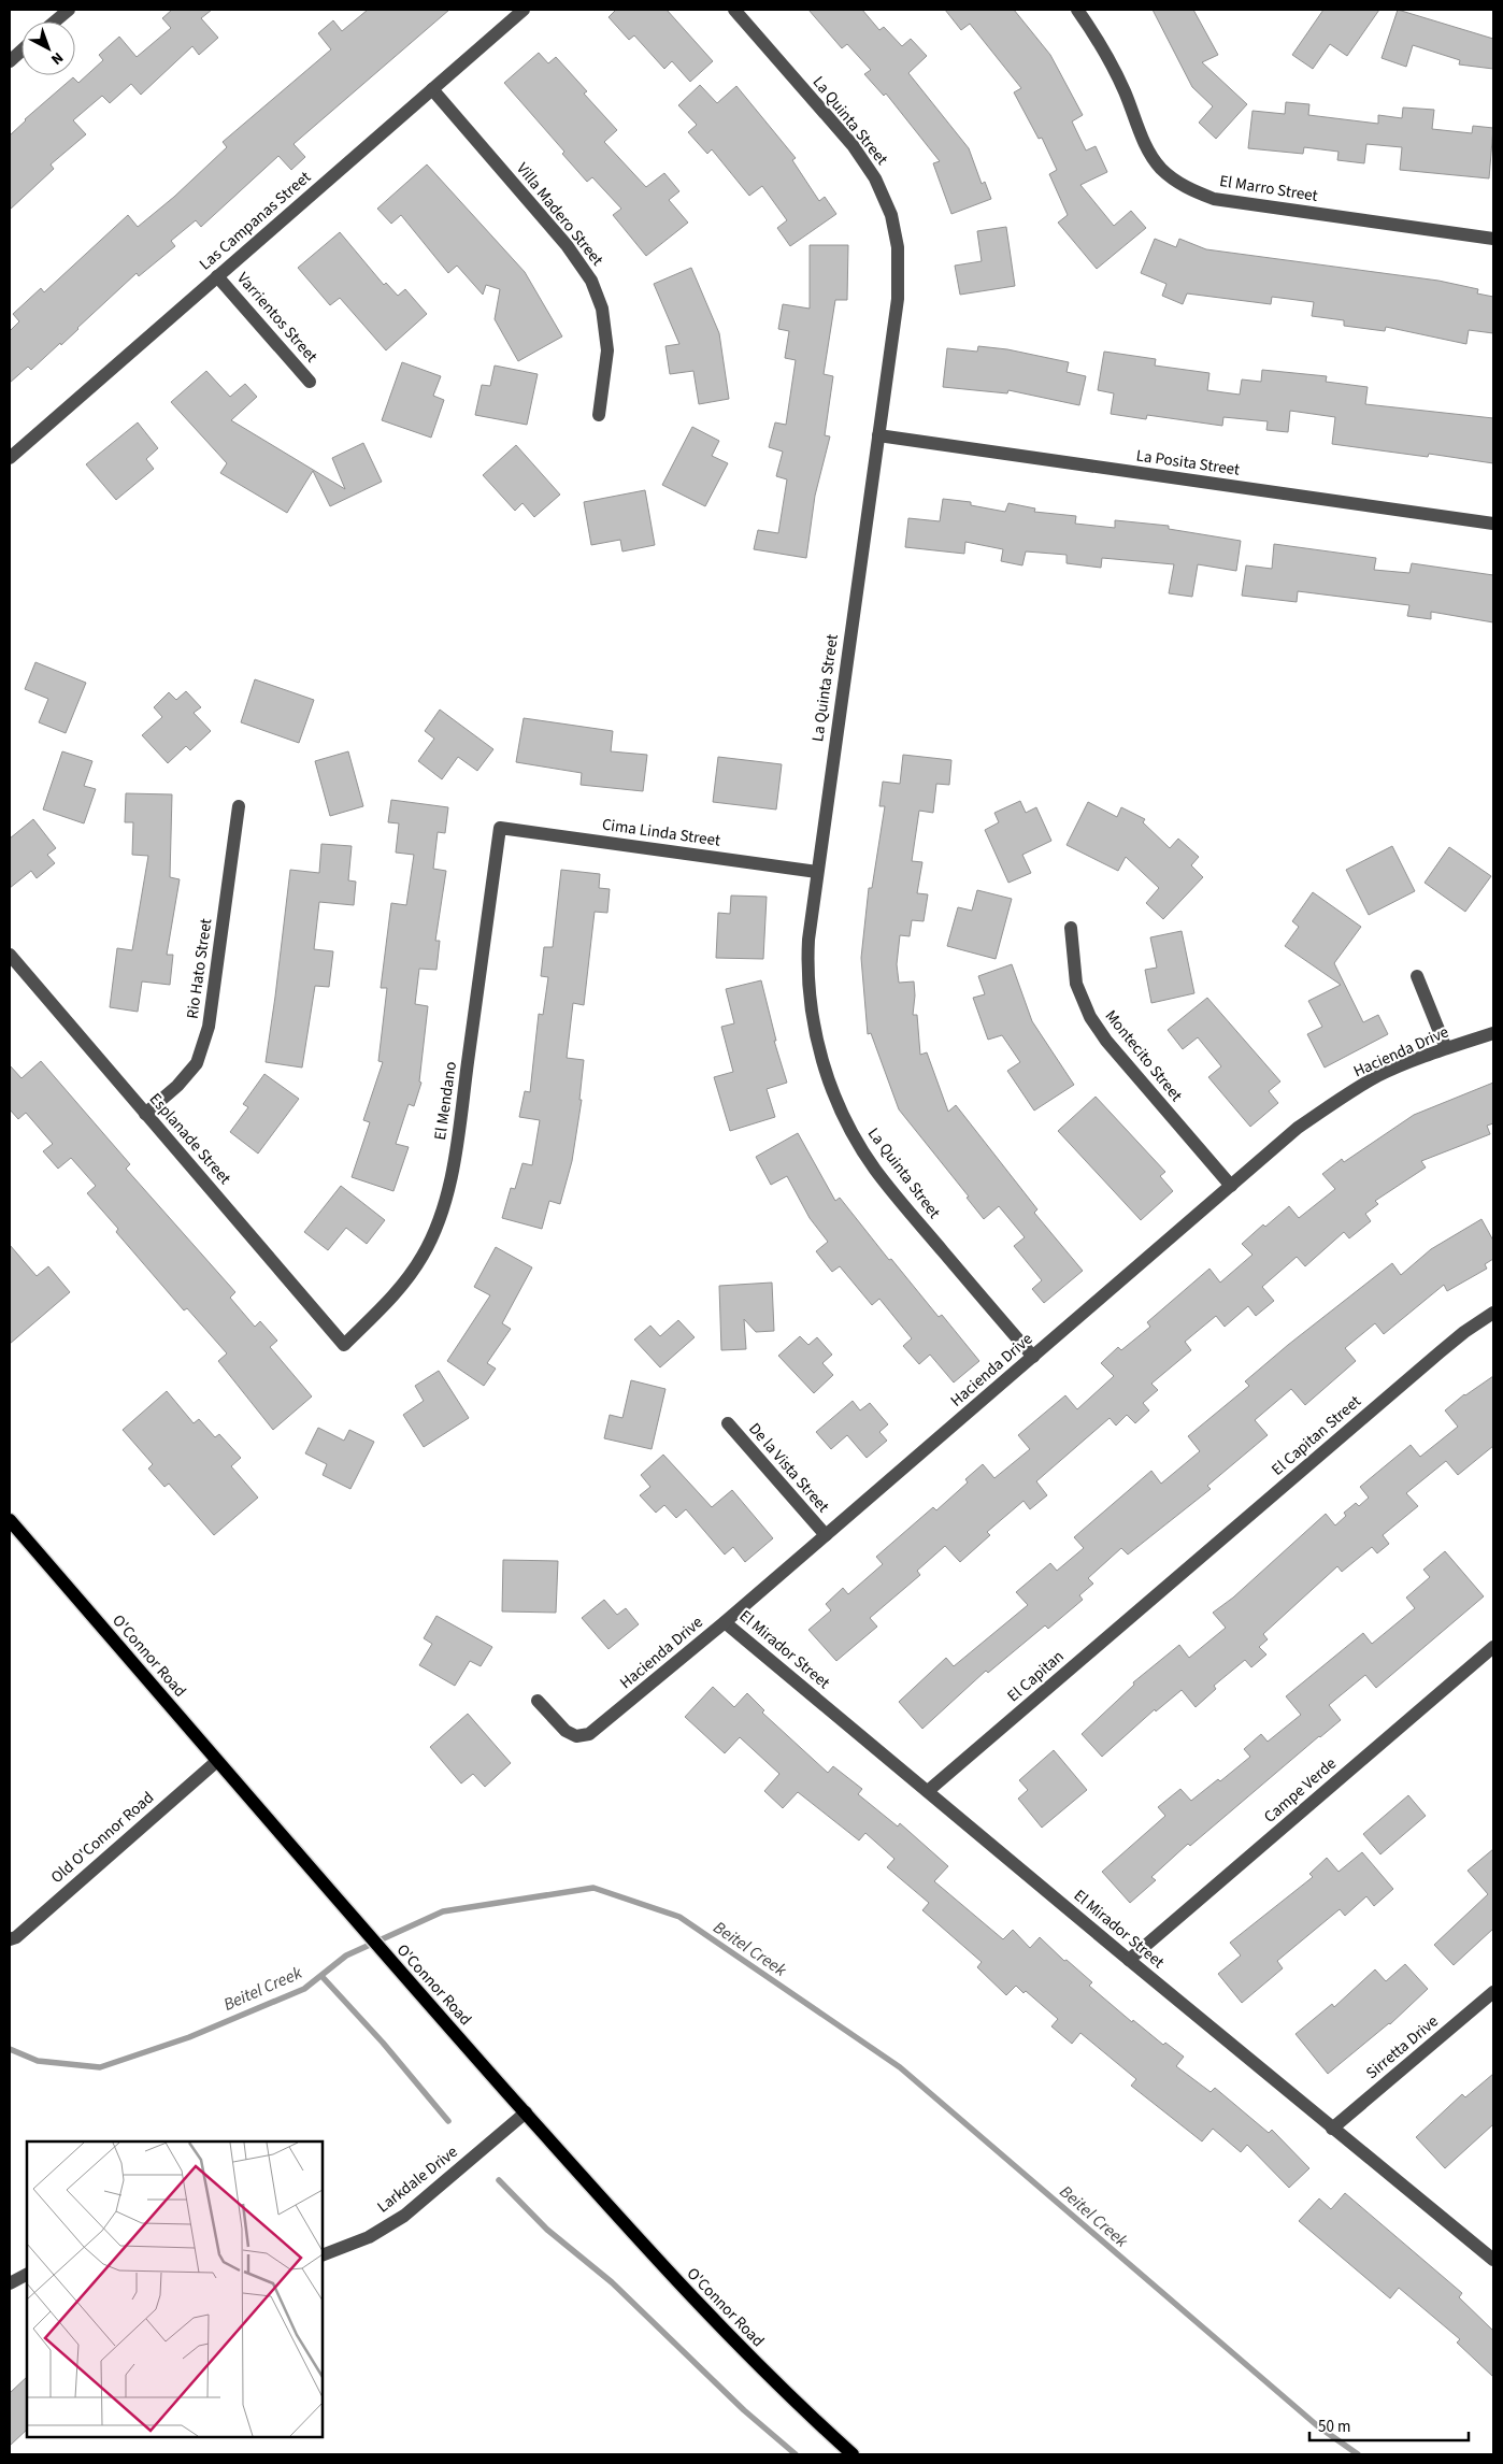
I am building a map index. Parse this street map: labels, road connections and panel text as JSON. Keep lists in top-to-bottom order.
{
  "streets": {
    "main road": ["O'Connor Road"],
    "street": [
      "La Quinta Street",
      "El Marro Street",
      "Villa Madero Street",
      "Las Campanas Street",
      "Varrientos Street",
      "La Posita Street",
      "Cima Linda Street",
      "Rio Hato Street",
      "Hacienda Drive",
      "Montecito Street",
      "El Mendano",
      "Esplanade Street",
      "El Capitan Street",
      "De la Vista Street",
      "El Mirador Street",
      "El Capitan",
      "Campe Verde",
      "Old O'Connor Road",
      "Sirretta Drive",
      "Larkdale Drive"
    ]
  },
  "crossings": [
    ["La Quinta Street", "La Posita Street"],
    ["La Quinta Street", "Cima Linda Street"],
    ["La Quinta Street", "Hacienda Drive"],
    ["Villa Madero Street", "Las Campanas Street"],
    ["Las Campanas Street", "Varrientos Street"],
    ["Cima Linda Street", "El Mendano"],
    ["Rio Hato Street", "Esplanade Street"],
    ["Hacienda Drive", "Montecito Street"],
    ["Hacienda Drive", "De la Vista Street"],
    ["Hacienda Drive", "El Mirador Street"],
    ["El Mendano", "Esplanade Street"],
    ["El Capitan Street", "El Capitan"],
    ["El Mirador Street", "El Capitan"],
    ["El Mirador Street", "Campe Verde"],
    ["El Mirador Street", "Sirretta Drive"],
    ["O'Connor Road", "Old O'Connor Road"],
    ["O'Connor Road", "Larkdale Drive"]
  ],
  "water": ["Beitel Creek"],
  "scale_bar": "50 m",
  "north": "bottom right"
}
